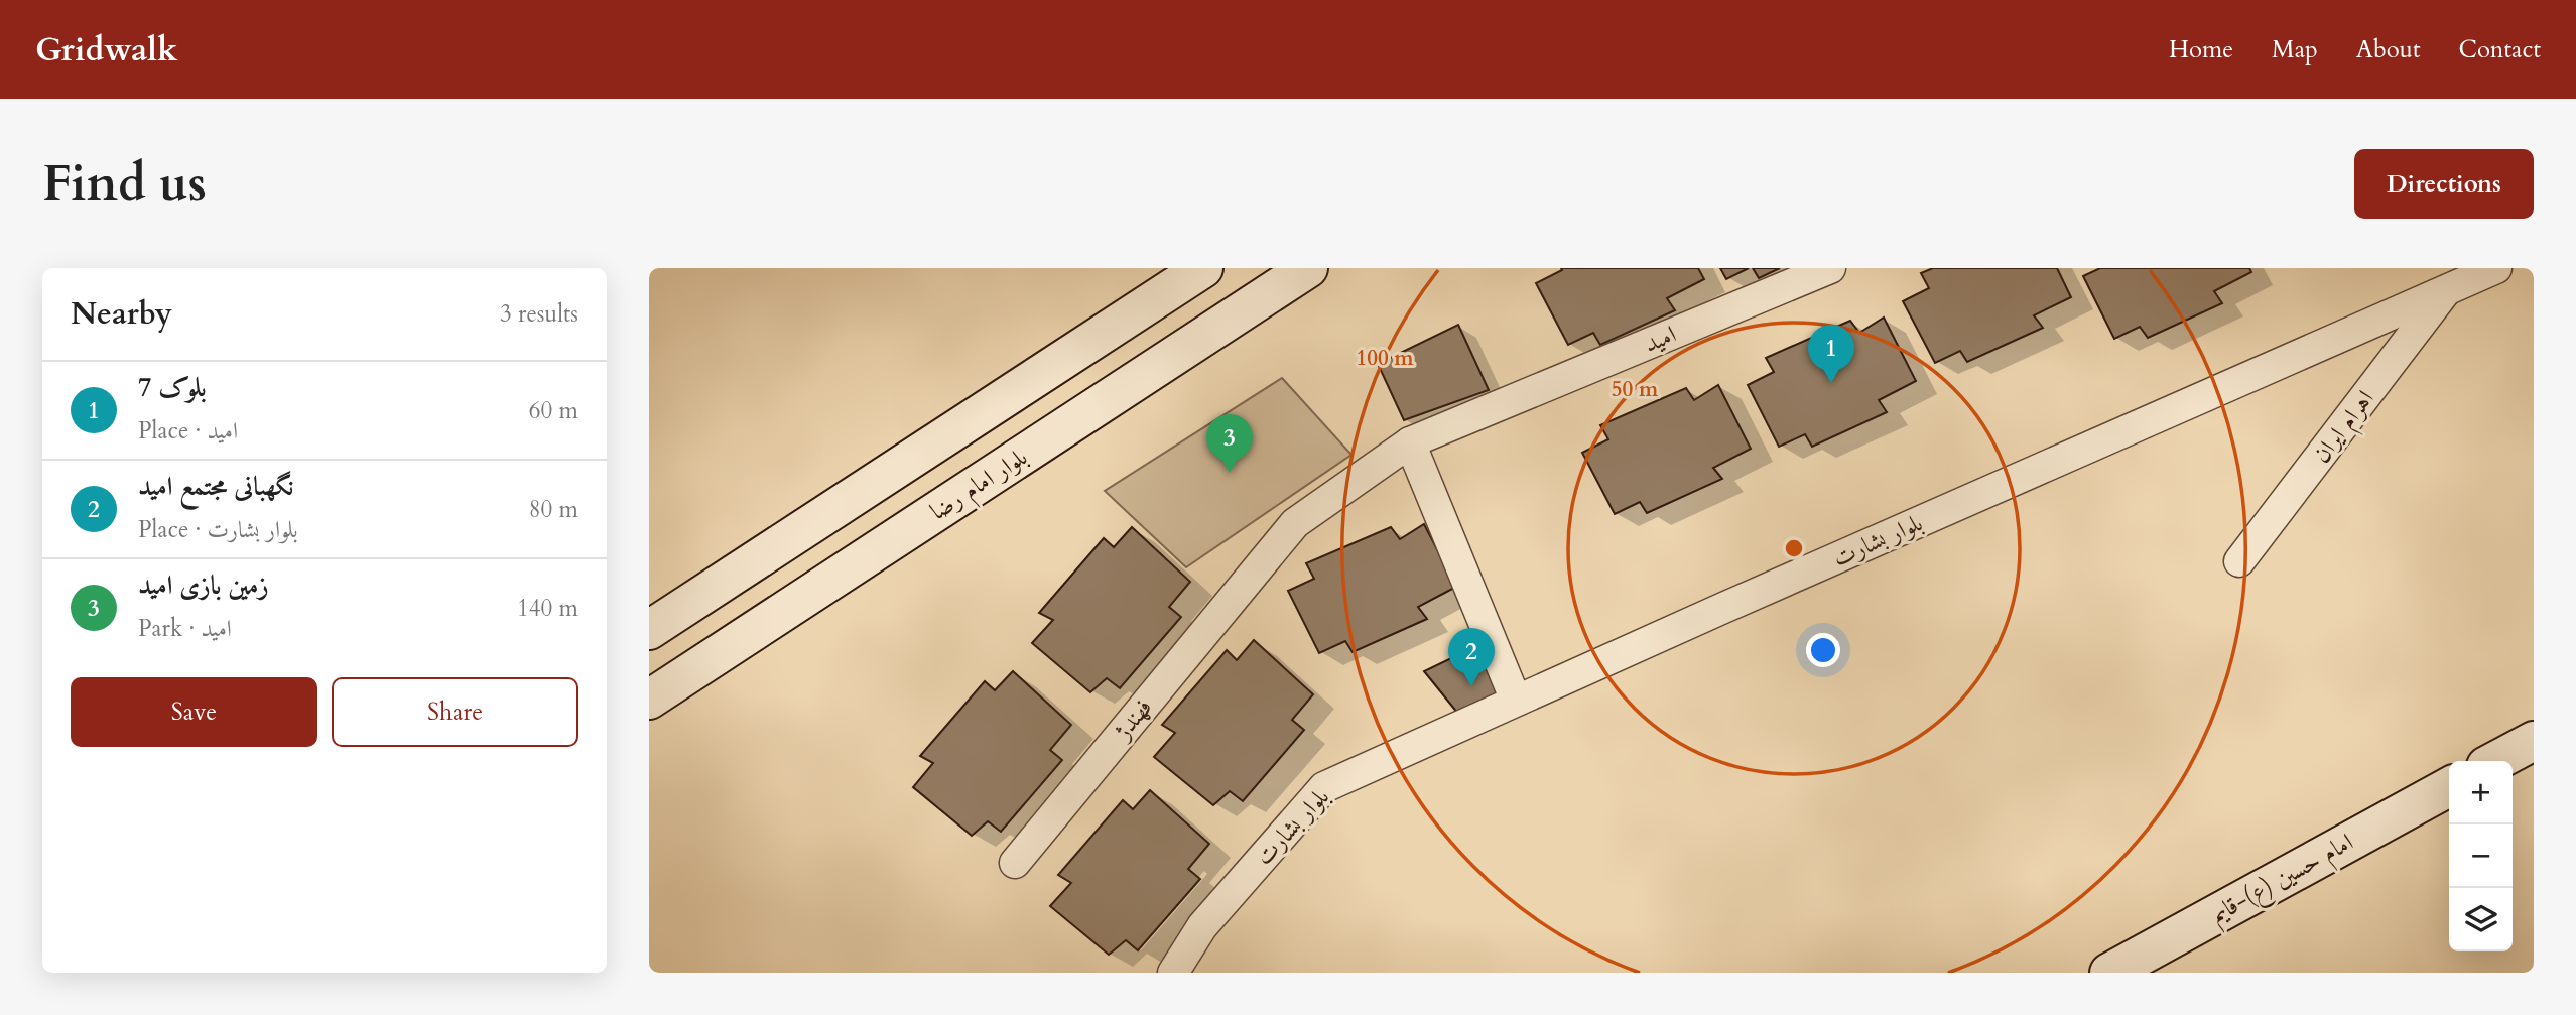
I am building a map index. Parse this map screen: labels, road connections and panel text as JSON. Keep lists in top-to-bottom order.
{
  "streets": {
    "street": [
      "امید",
      "اهرام ایران",
      "بلوار امام رضا",
      "بلوار بشارت",
      "فهندژ",
      "امام حسین (ع)-قایم"
    ]
  },
  "crossings": [
    ["امید", "فهندژ"],
    ["اهرام ایران", "بلوار بشارت"]
  ],
  "page": {
    "header": "Gridwalk",
    "nav": [
      "Home",
      "Map",
      "About",
      "Contact"
    ],
    "buttons": [
      "Directions",
      ["Save", "Share"]
    ],
    "title": "Find us",
    "heading": ["Nearby", "3 results"],
    "pins": ["1", "3", "2"],
    "list": [
      {
        "mark": "1",
        "name": "بلوک 7",
        "note": "Place · امید",
        "value": "60 m"
      },
      {
        "mark": "2",
        "name": "نگهبانی مجتمع امید",
        "note": "Place · بلوار بشارت",
        "value": "80 m"
      },
      {
        "mark": "3",
        "name": "زمین بازی امید",
        "note": "Park · امید",
        "value": "140 m"
      }
    ],
    "map_buttons": ["+", "−"]
  },
  "rings": ["100 m", "50 m"]
}
